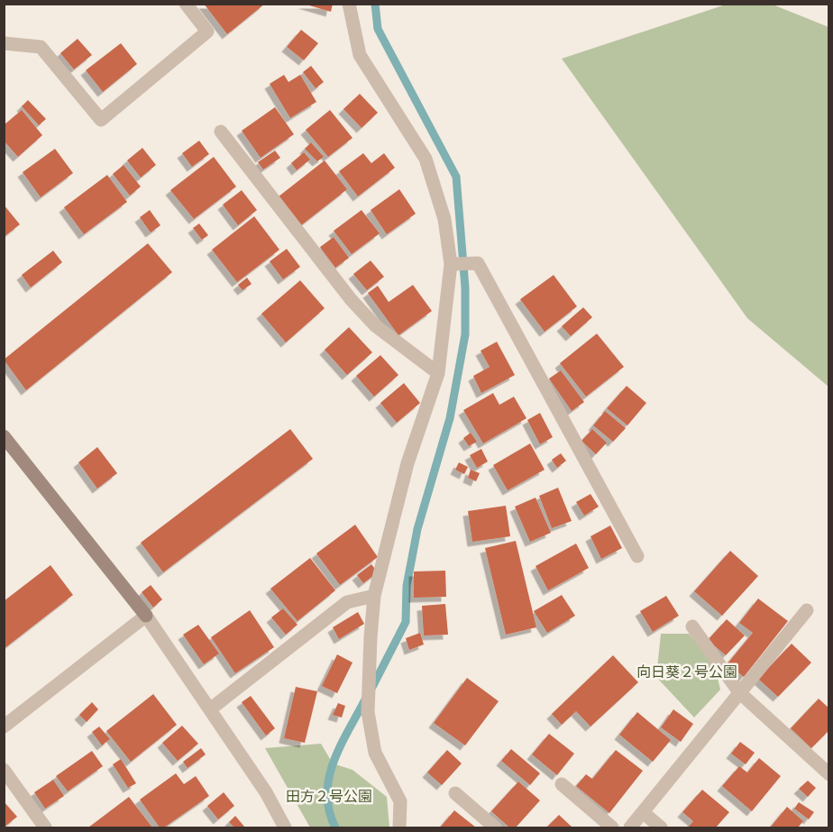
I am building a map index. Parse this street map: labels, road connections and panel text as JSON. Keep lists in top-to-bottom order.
{
  "parks": ["向日葵２号公園", "田方２号公園"]
}
